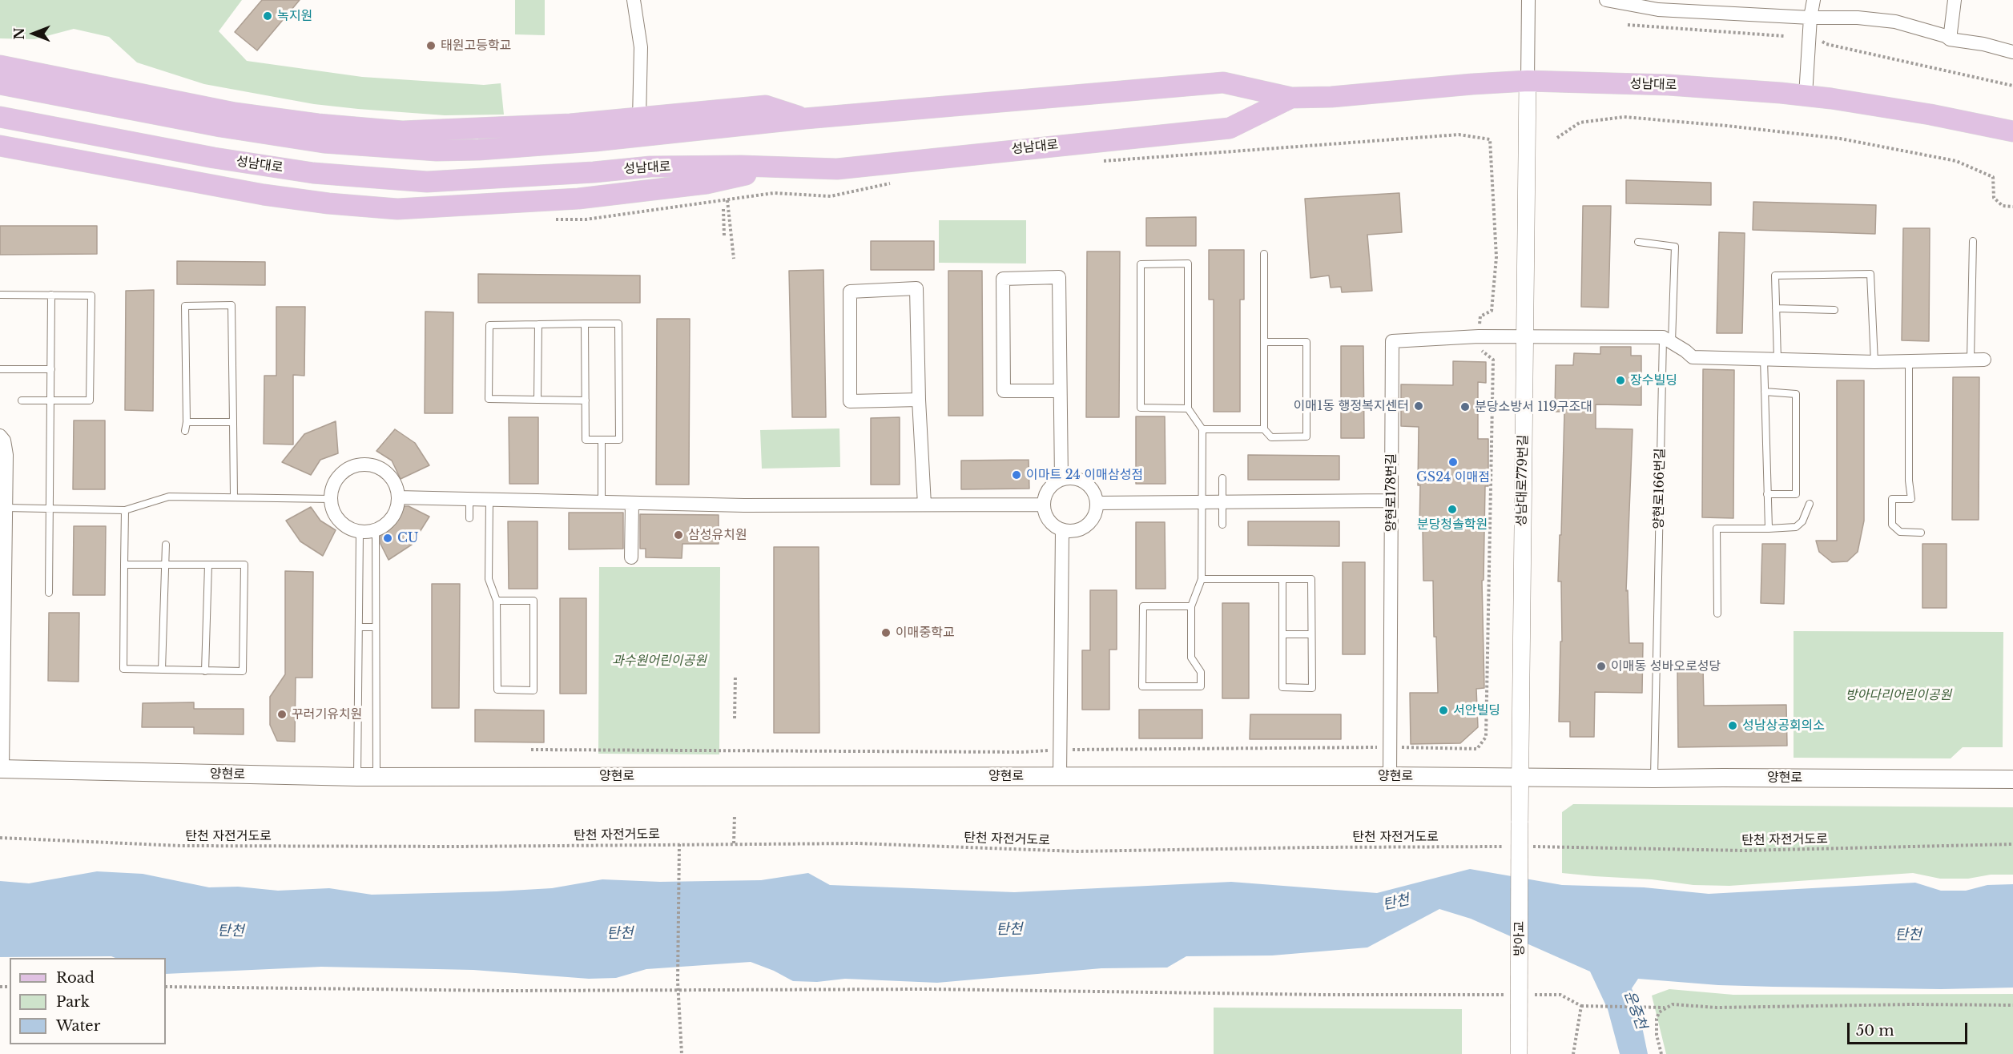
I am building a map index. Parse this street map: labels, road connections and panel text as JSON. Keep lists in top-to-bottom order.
{
  "streets": {
    "main road": ["성남대로", "양현로"],
    "street": ["성남대로779번길", "양현로178번길", "방아교"],
    "lane": ["양현로166번길"],
    "path": ["탄천 자전거도로"]
  },
  "crossings": [
    ["성남대로", "성남대로779번길"],
    ["성남대로779번길", "양현로178번길"],
    ["성남대로779번길", "양현로"],
    ["성남대로779번길", "방아교"],
    ["양현로166번길", "양현로"],
    ["양현로178번길", "양현로"]
  ],
  "water": ["탄천", "운중천"],
  "parks": ["과수원어린이공원", "방아다리어린이공원"],
  "places": [
    "녹지원",
    "태원고등학교",
    "장수빌딩",
    "이매1동 행정복지센터",
    "분당소방서 119구조대",
    "GS24 이매점",
    "이마트 24 이매삼성점",
    "분당청솔학원",
    "삼성유치원",
    "CU",
    "이매중학교",
    "이매동 성바오로성당",
    "서안빌딩",
    "꾸러기유치원",
    "성남상공회의소"
  ],
  "legend": ["Road", "Park", "Water"],
  "scale_bar": "50 m",
  "north": "left"
}
